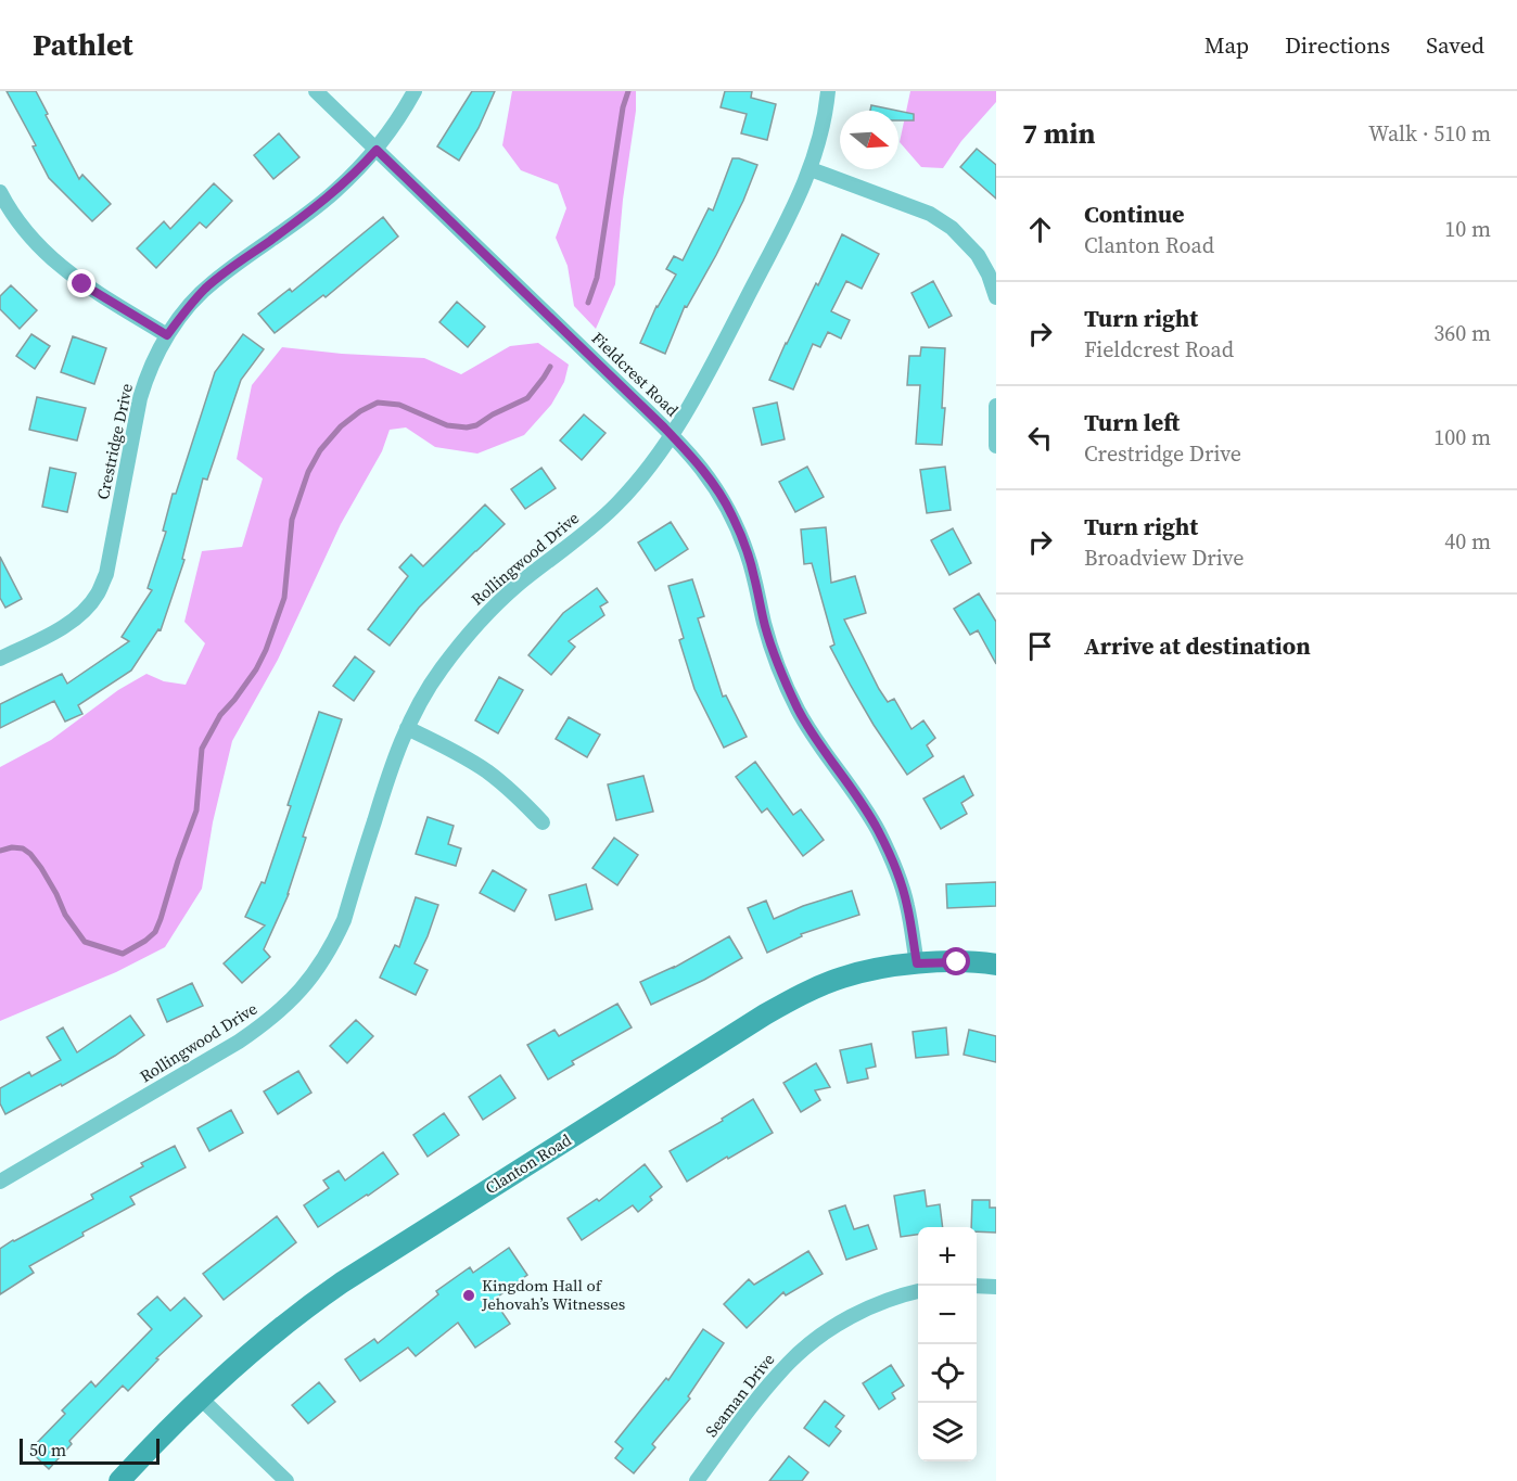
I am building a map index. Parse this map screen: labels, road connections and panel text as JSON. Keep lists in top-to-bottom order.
{
  "streets": {
    "main road": ["Clanton Road"],
    "street": [
      "Fieldcrest Road",
      "Crestridge Drive",
      "Rollingwood Drive",
      "Seaman Drive"
    ]
  },
  "crossings": [
    ["Fieldcrest Road", "Crestridge Drive"],
    ["Fieldcrest Road", "Rollingwood Drive"],
    ["Fieldcrest Road", "Clanton Road"]
  ],
  "places": ["Kingdom Hall of Jehovah’s Witnesses"],
  "scale_bar": "50 m",
  "north": "right",
  "page": {
    "header": "Pathlet",
    "nav": ["Map", "Directions", "Saved"],
    "heading": ["7 min", "Walk · 510 m"],
    "list": [
      ["Continue", "Clanton Road", "10 m"],
      ["Turn right", "Fieldcrest Road", "360 m"],
      ["Turn left", "Crestridge Drive", "100 m"],
      ["Turn right", "Broadview Drive", "40 m"],
      "Arrive at destination"
    ],
    "map_buttons": ["+", "−"],
    "scale": "50 m"
  }
}
